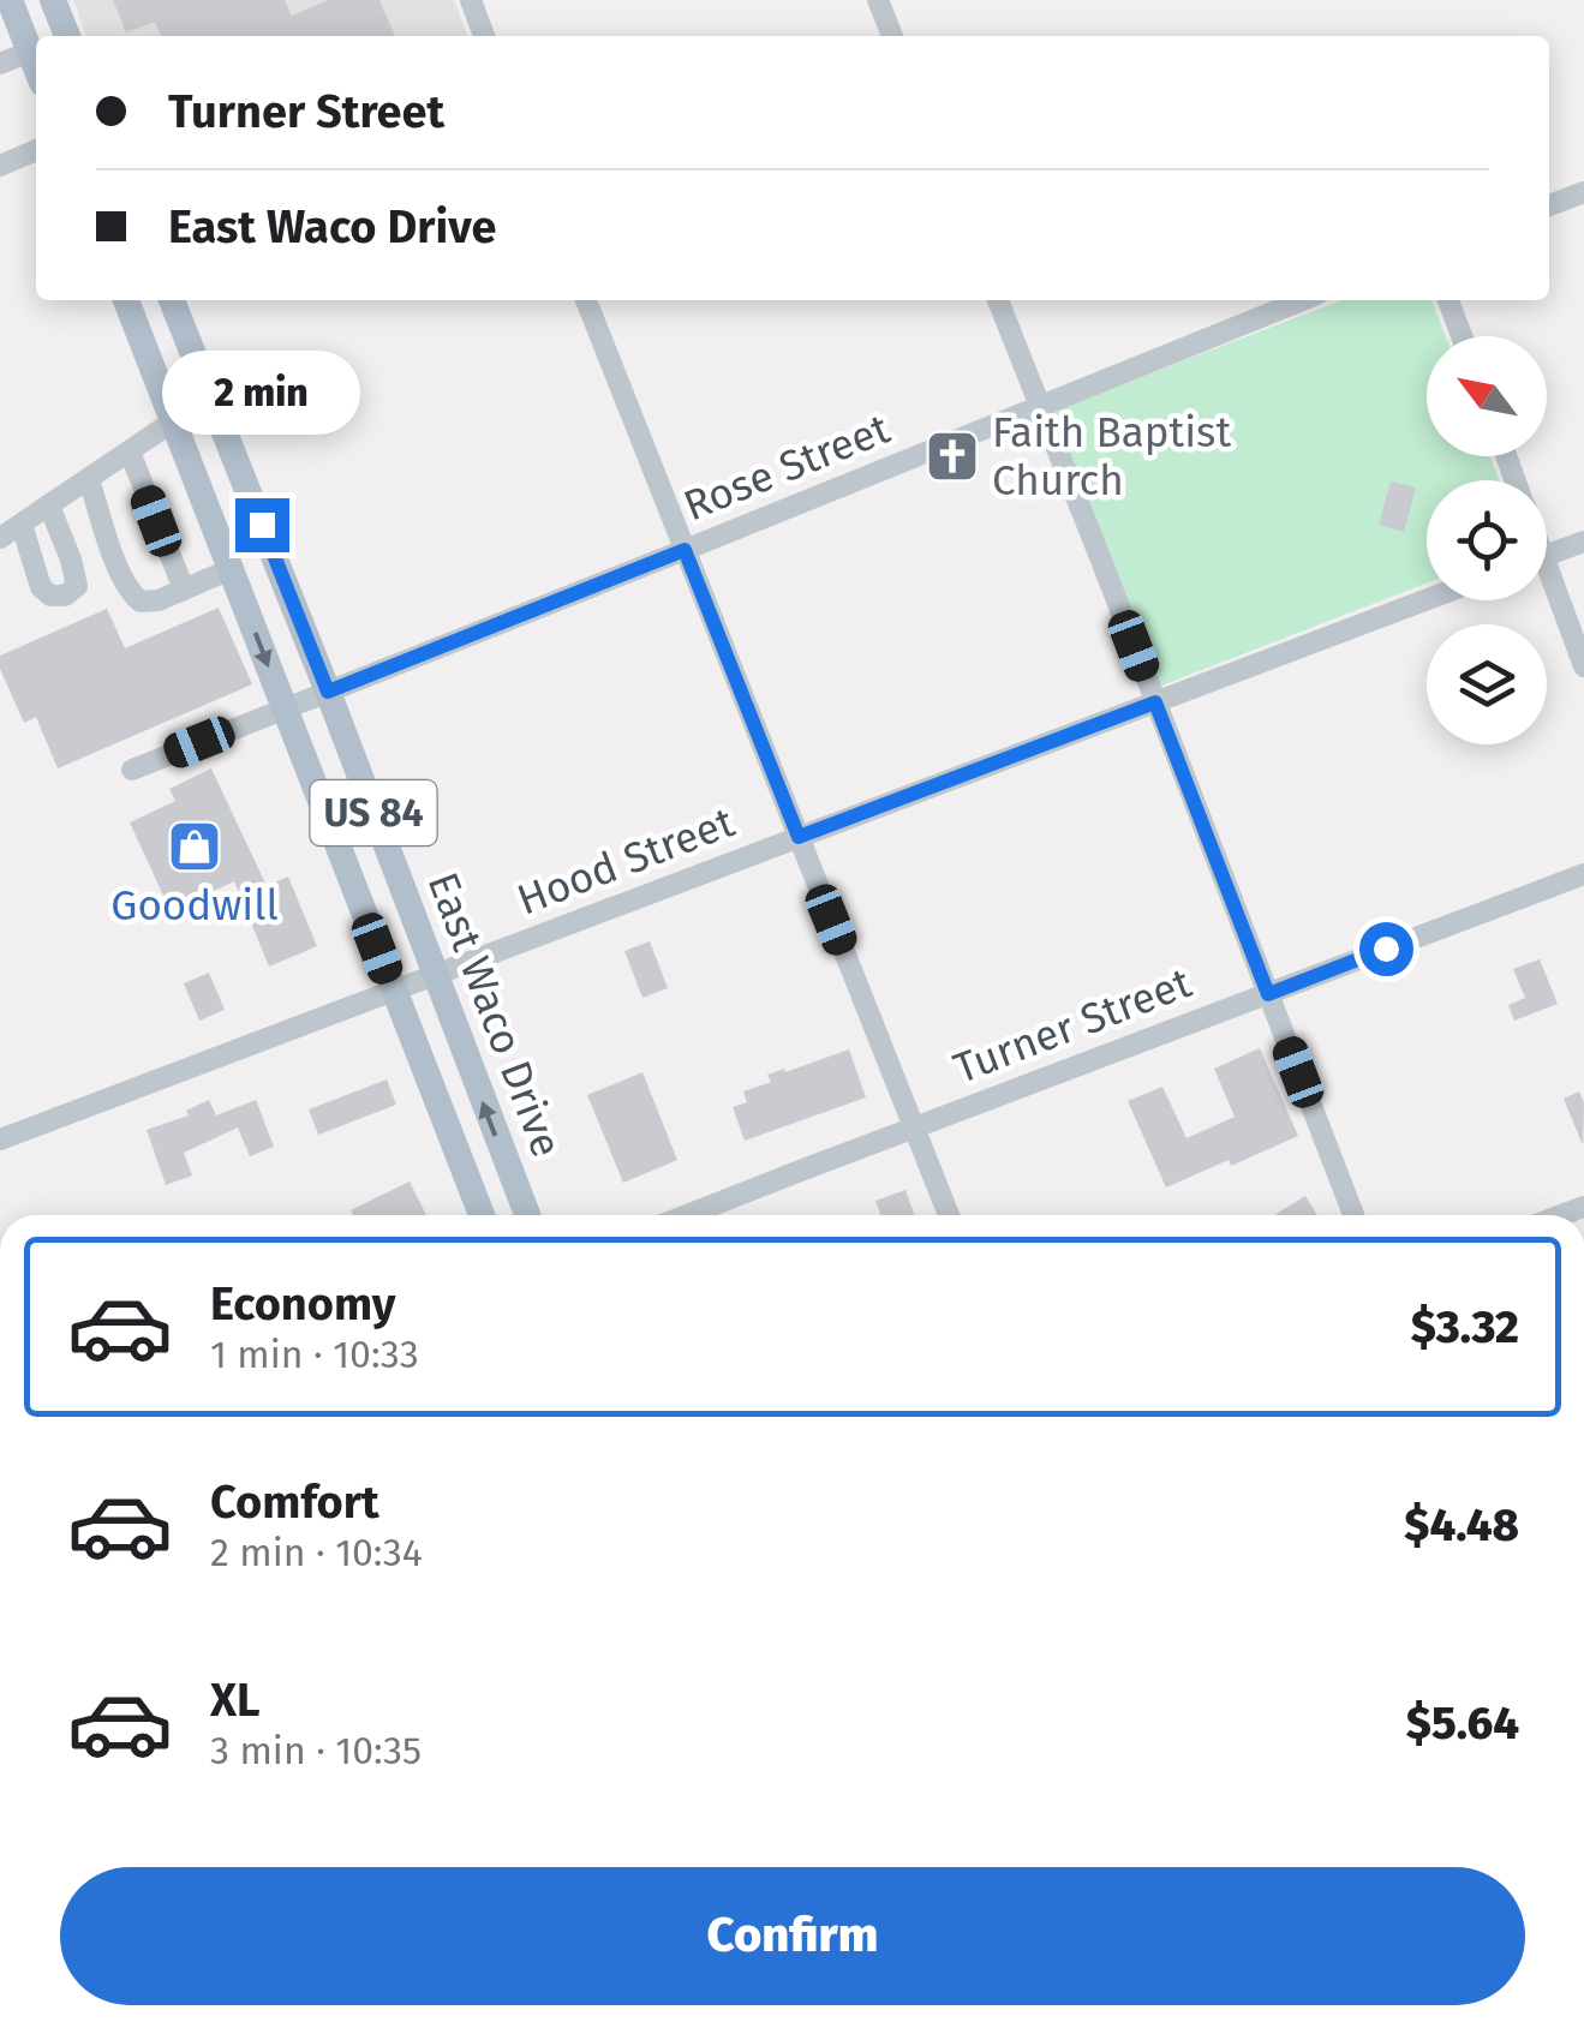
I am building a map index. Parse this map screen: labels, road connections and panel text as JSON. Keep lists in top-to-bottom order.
{
  "streets": {
    "main road": ["US 84", "East Waco Drive"],
    "street": ["Rose Street", "Hood Street", "Turner Street"]
  },
  "crossings": [
    ["Rose Street", "East Waco Drive"],
    ["Hood Street", "East Waco Drive"]
  ],
  "places": {
    "church": ["Faith Baptist Church"],
    "shop": ["Goodwill"]
  },
  "north": "top left",
  "page": {
    "banner": ["Turner Street", "East Waco Drive"],
    "bubble": "2 min",
    "list": [
      {
        "name": "Economy",
        "note": "1 min · 10:33",
        "value": "$3.32"
      },
      {
        "name": "Comfort",
        "note": "2 min · 10:34",
        "value": "$4.48"
      },
      {
        "name": "XL",
        "note": "3 min · 10:35",
        "value": "$5.64"
      }
    ],
    "buttons": "Confirm"
  }
}
